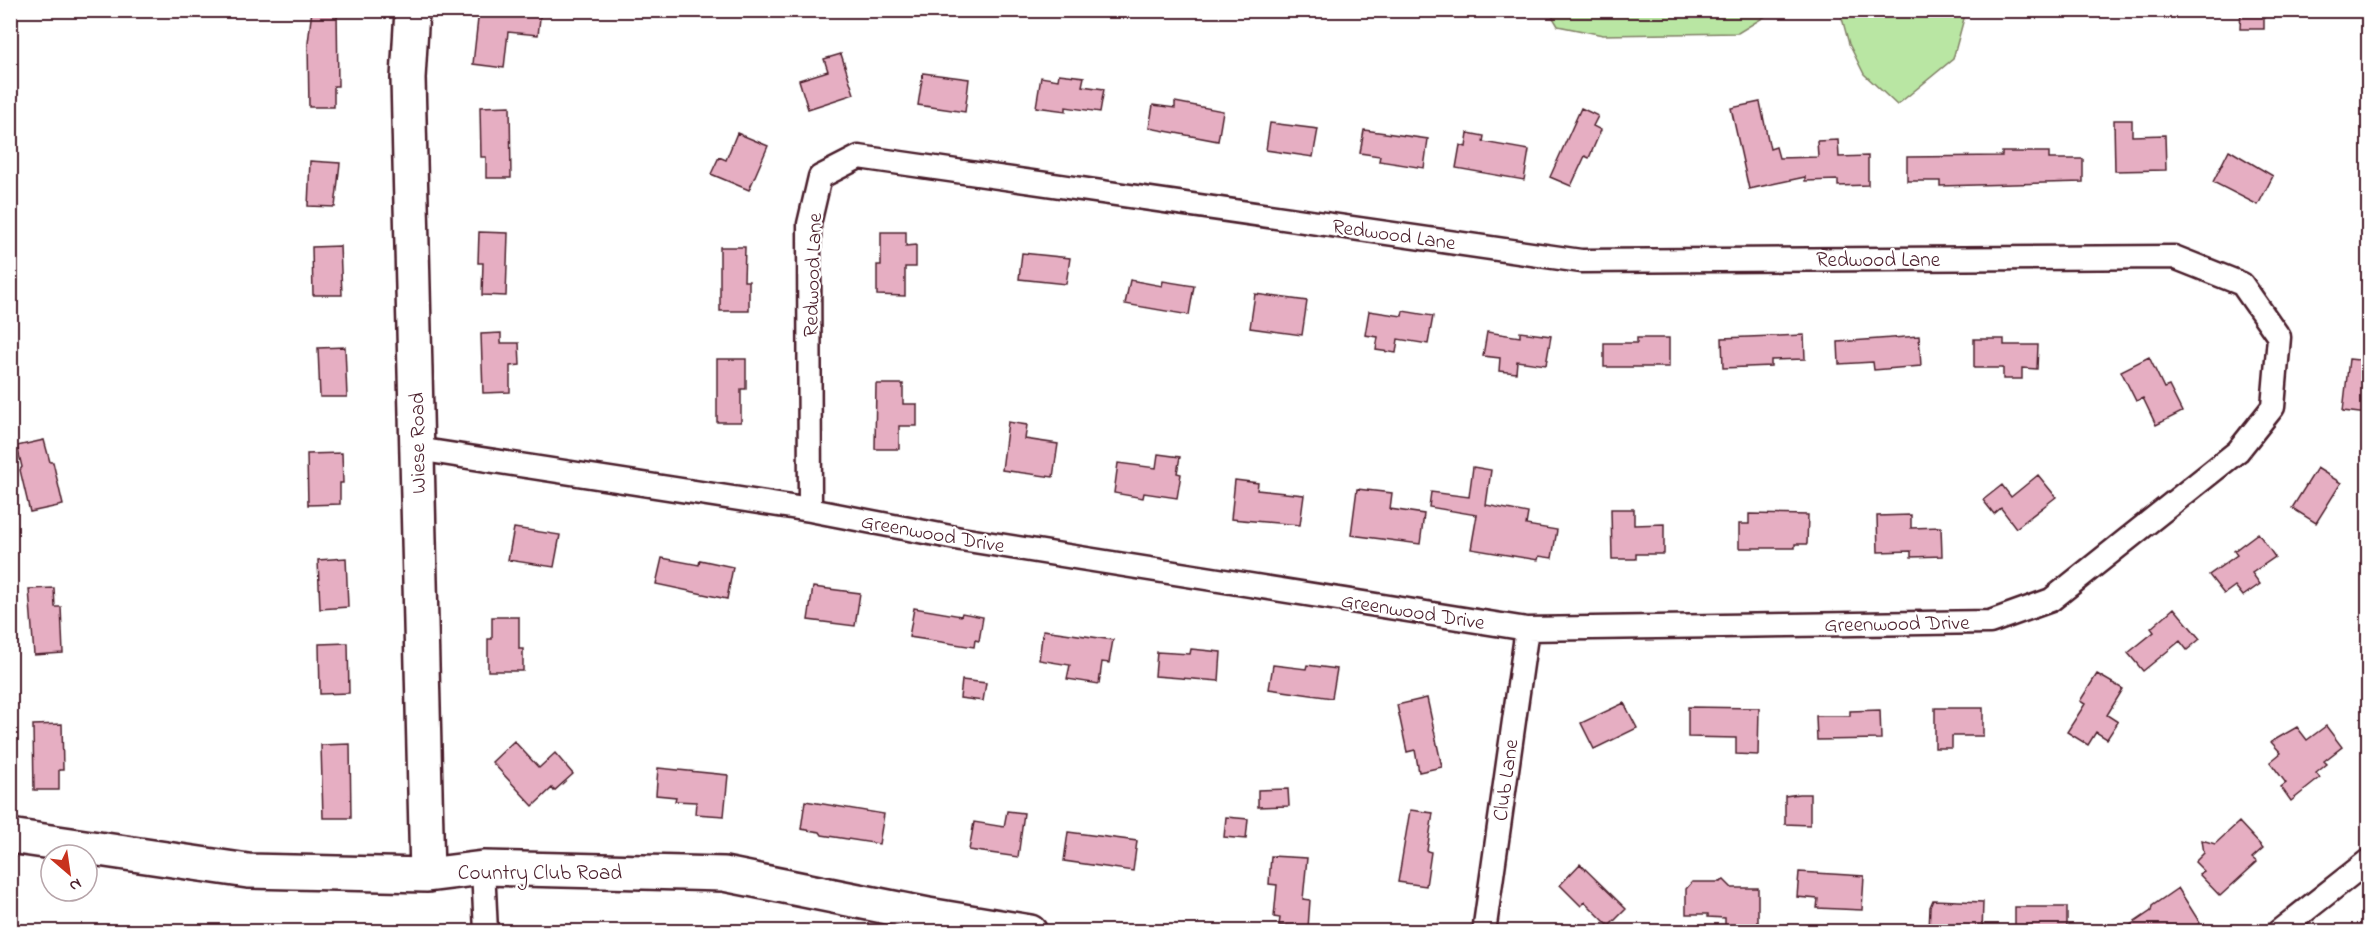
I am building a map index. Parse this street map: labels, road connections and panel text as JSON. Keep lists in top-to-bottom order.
{
  "streets": {
    "street": [
      "Redwood Lane",
      "Wiese Road",
      "Greenwood Drive",
      "Club Lane",
      "Country Club Road"
    ]
  },
  "crossings": [
    ["Redwood Lane", "Greenwood Drive"],
    ["Wiese Road", "Greenwood Drive"],
    ["Wiese Road", "Country Club Road"],
    ["Greenwood Drive", "Club Lane"]
  ],
  "north": "bottom right"
}
